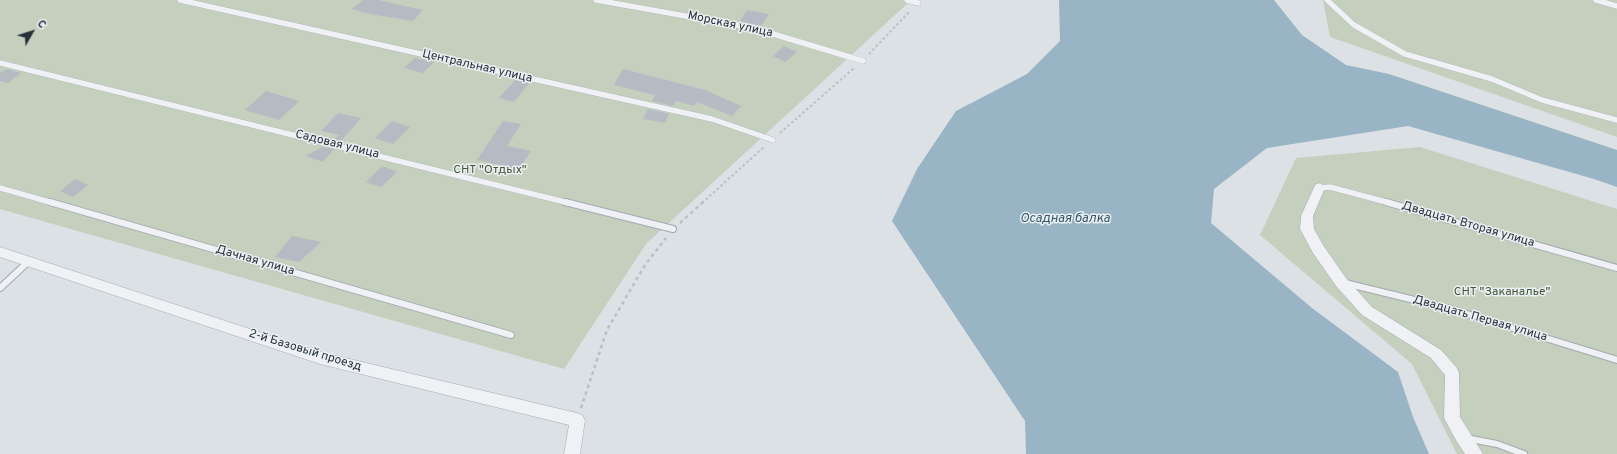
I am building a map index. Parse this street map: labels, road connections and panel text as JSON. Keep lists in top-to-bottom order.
{
  "streets": {
    "street": ["2-й Базовый проезд"],
    "lane": [
      "Морская улица",
      "Центральная улица",
      "Садовая улица",
      "Двадцать Вторая улица",
      "Дачная улица",
      "Двадцать Первая улица"
    ]
  },
  "water": ["Осадная балка"],
  "parks": ["СНТ \"Отдых\"", "СНТ \"Заканалье\""],
  "north": "top right"
}
